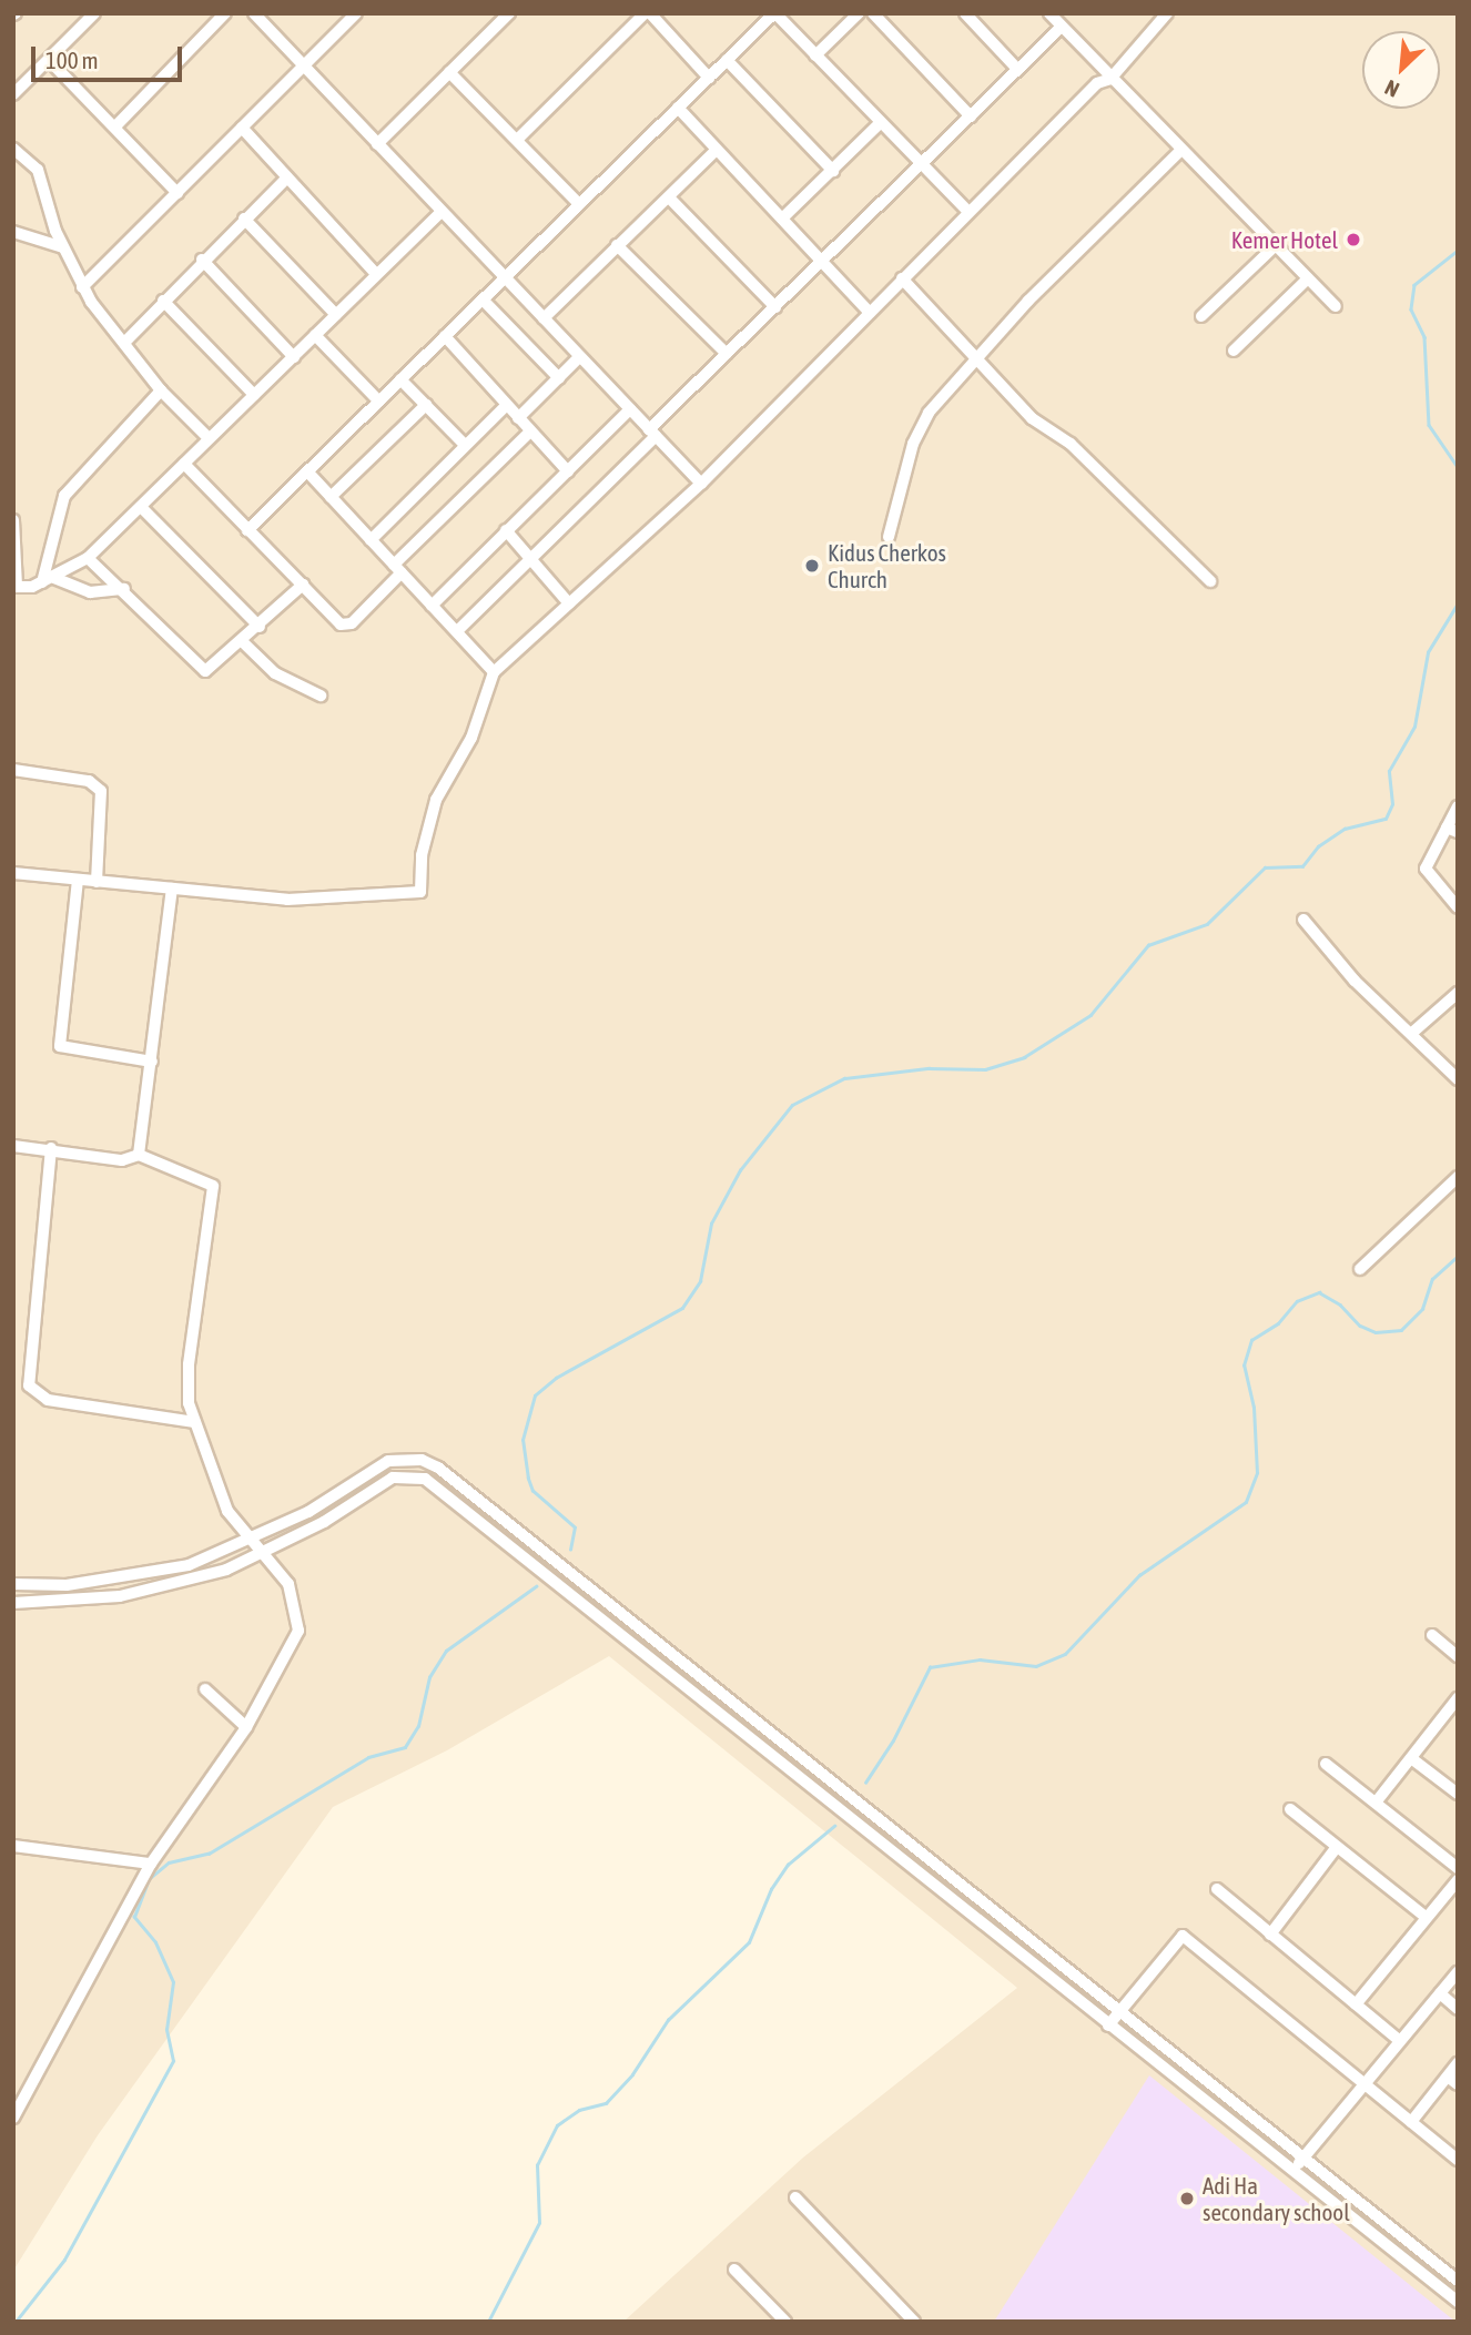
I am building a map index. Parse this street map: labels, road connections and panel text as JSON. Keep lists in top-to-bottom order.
{
  "places": ["Kemer Hotel", "Kidus Cherkos Church", "Adi Ha secondary school"],
  "scale_bar": "100 m",
  "north": "bottom left"
}
